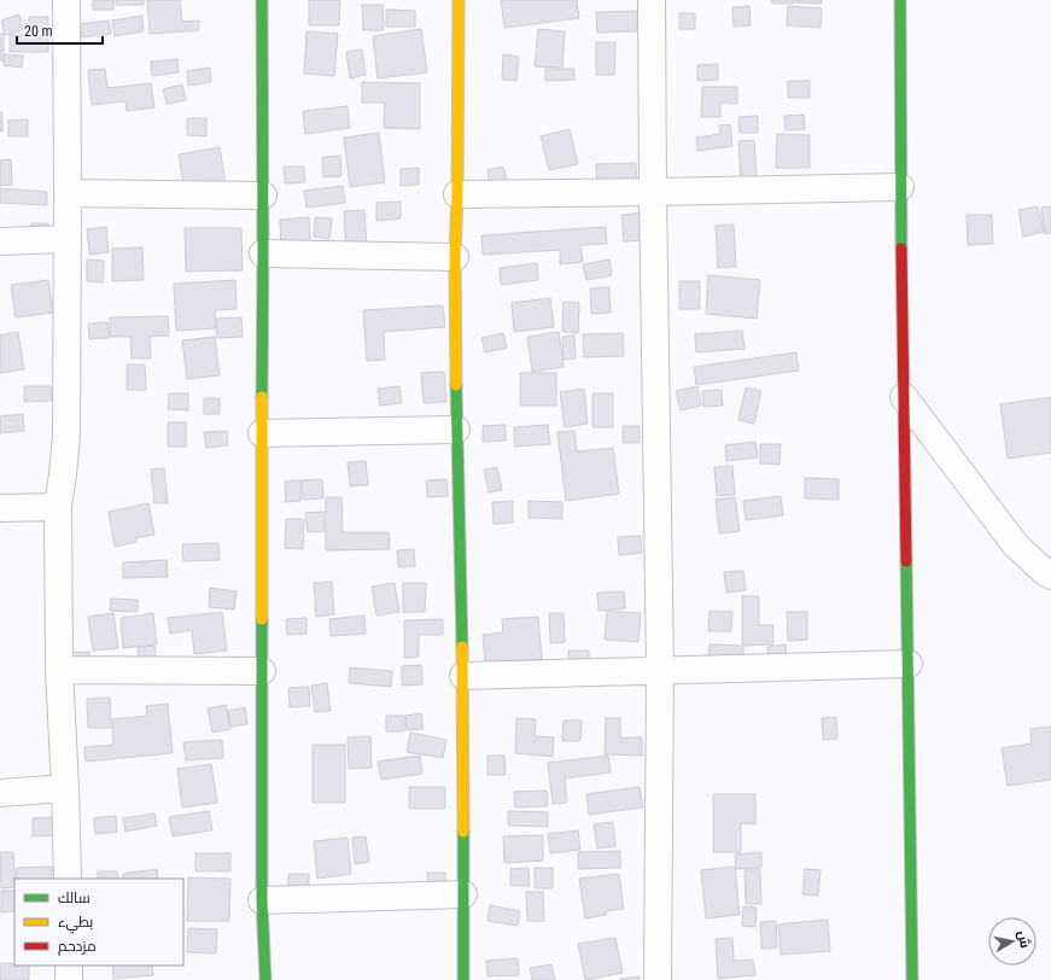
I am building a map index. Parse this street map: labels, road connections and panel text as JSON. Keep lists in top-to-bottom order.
{
  "legend": ["سالك", "بطيء", "مزدحم"],
  "scale_bar": "20 m",
  "north": "right"
}
